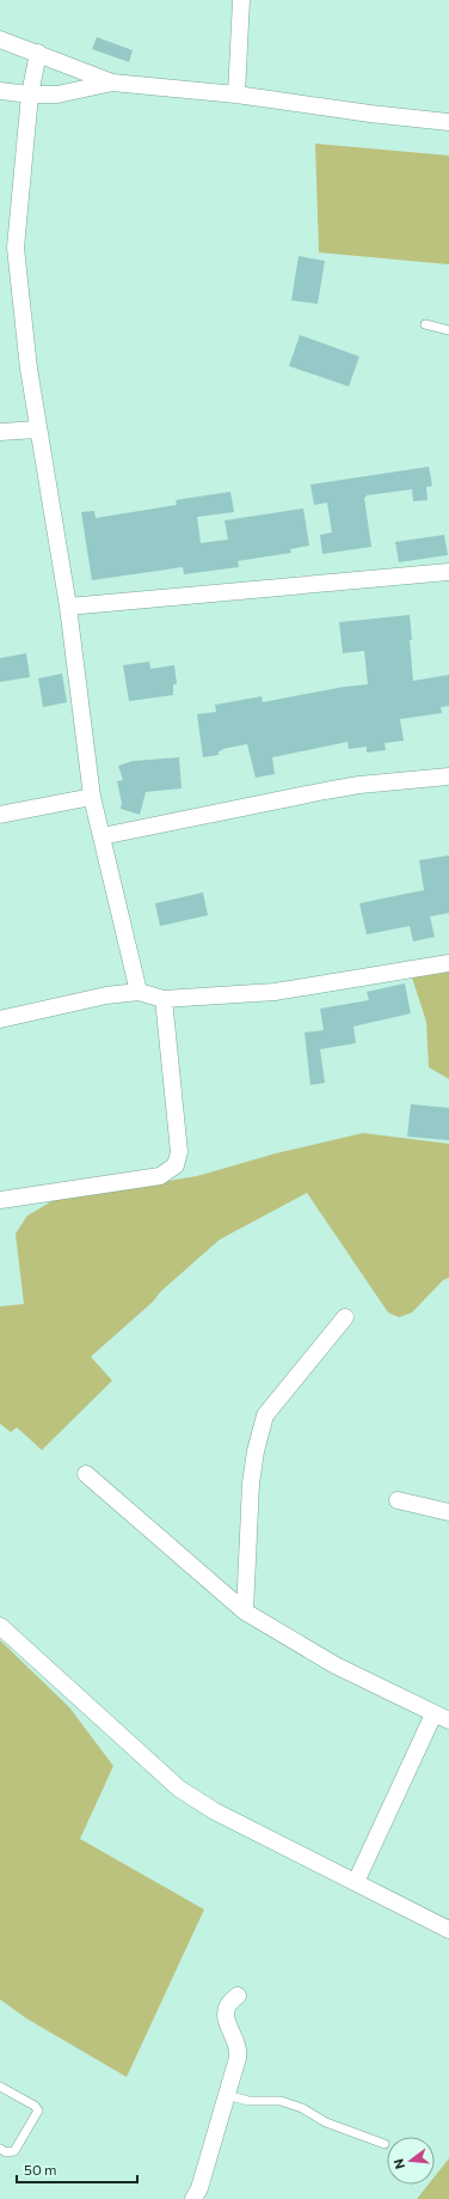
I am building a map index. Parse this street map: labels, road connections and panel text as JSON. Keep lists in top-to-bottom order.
{
  "scale_bar": "50 m",
  "north": "left"
}
